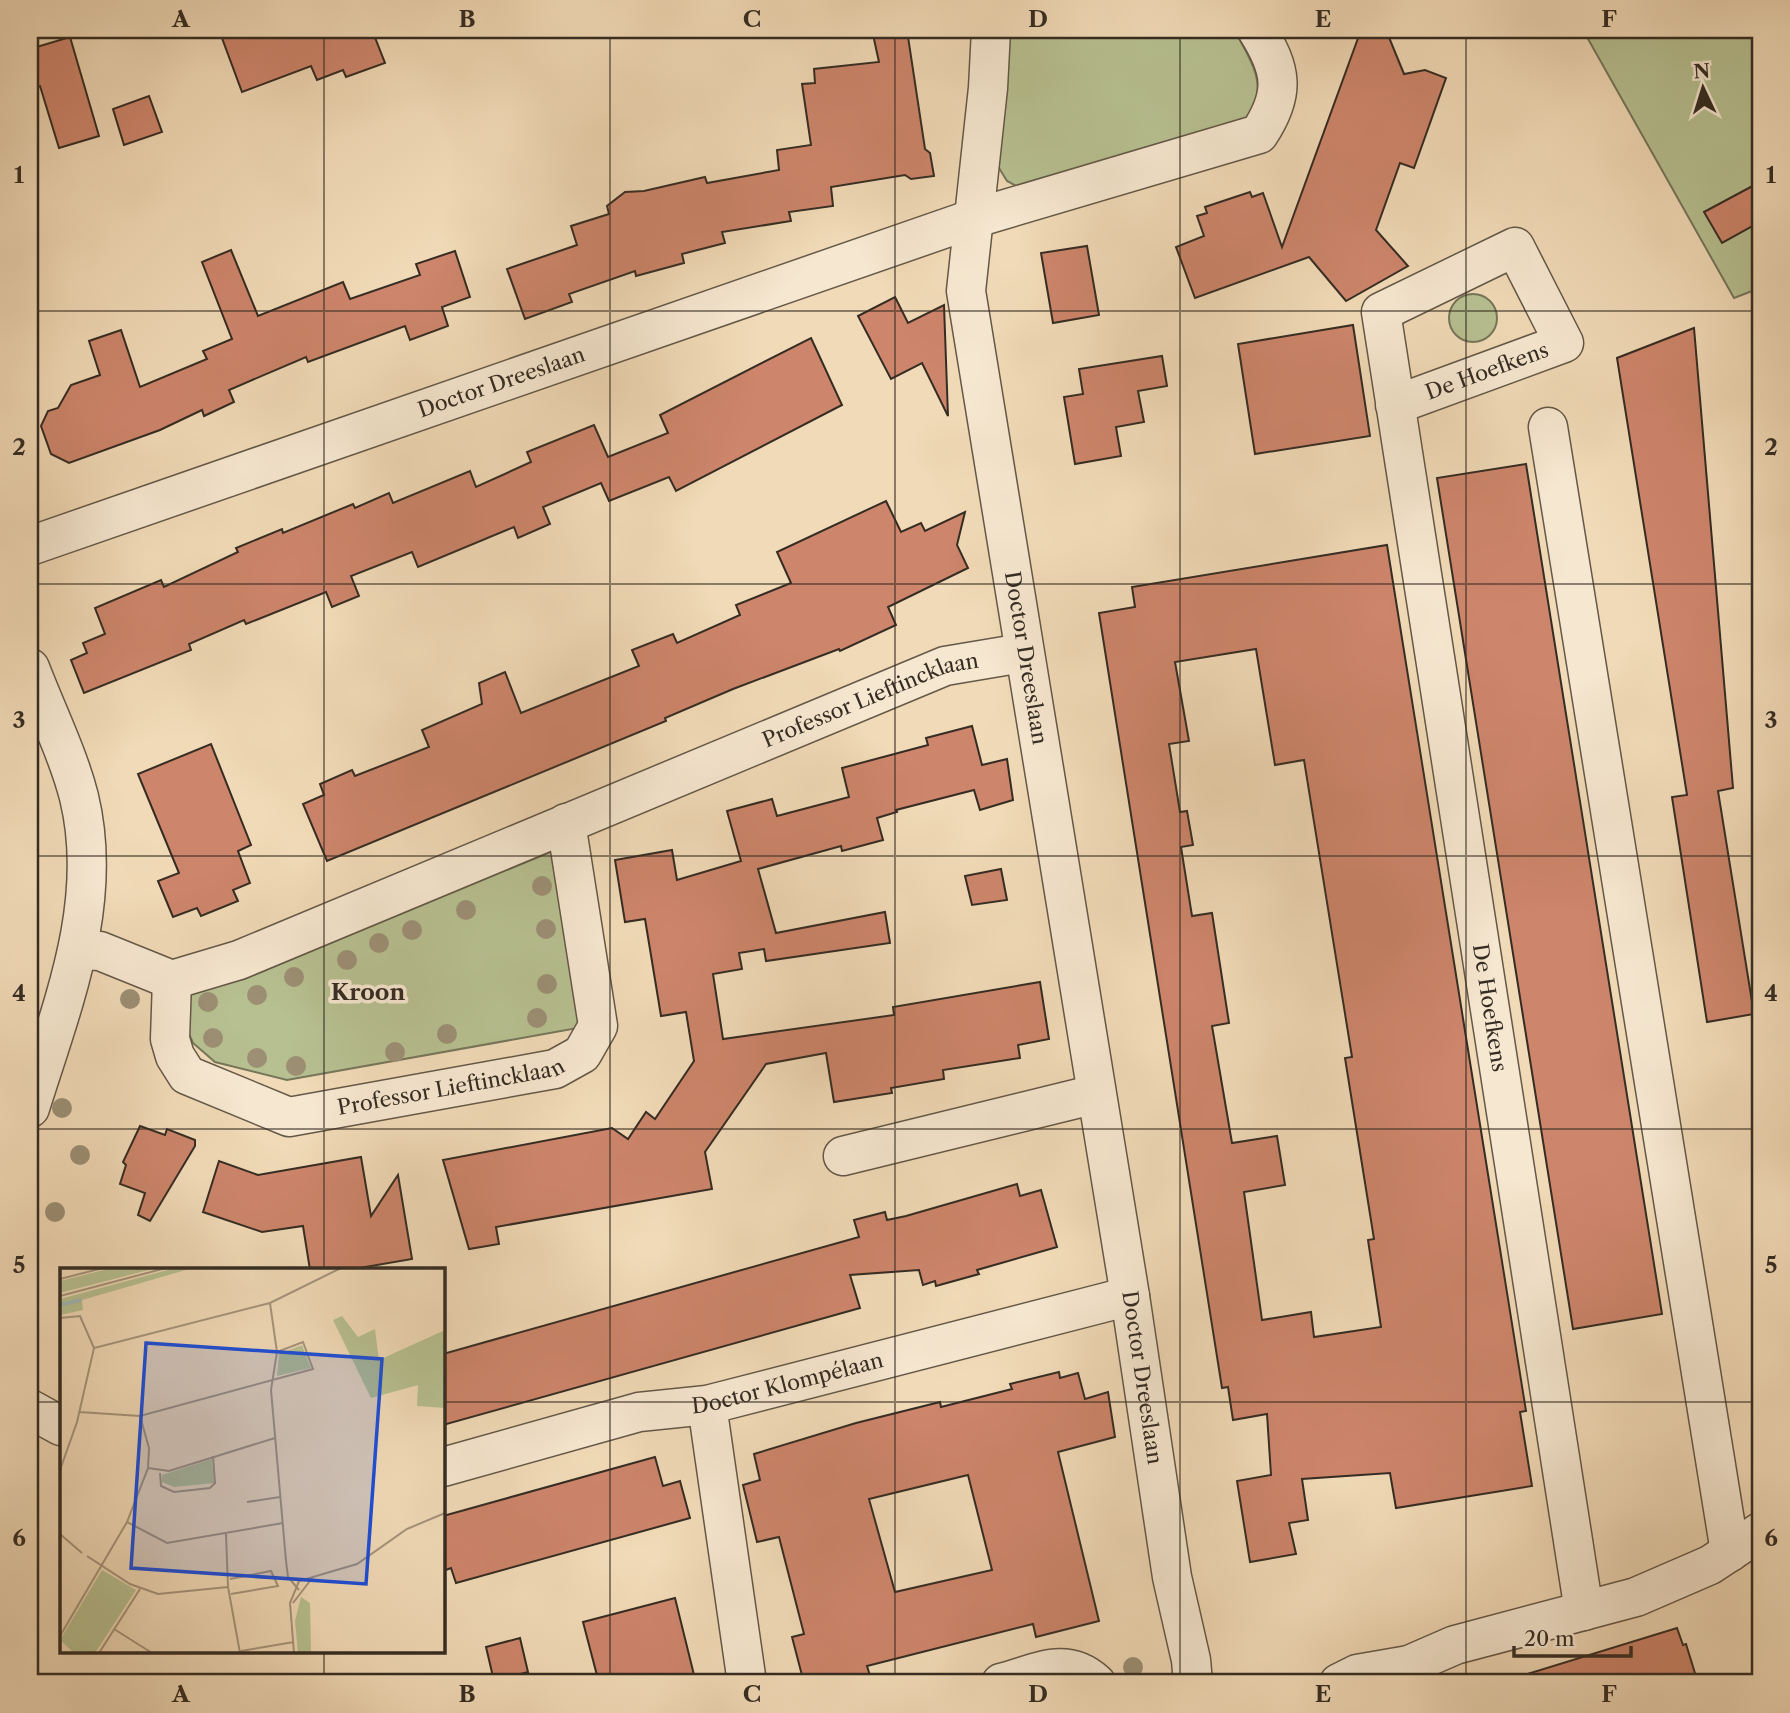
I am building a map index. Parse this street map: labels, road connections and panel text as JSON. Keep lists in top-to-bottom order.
{
  "streets": {
    "street": [
      "De Hoefkens",
      "Doctor Dreeslaan",
      "Professor Lieftincklaan",
      "Doctor Klompélaan"
    ]
  },
  "crossings": [
    ["Doctor Dreeslaan", "Professor Lieftincklaan"],
    ["Doctor Dreeslaan", "Doctor Klompélaan"]
  ],
  "districts": ["Kroon"],
  "scale_bar": "20 m",
  "north": "top",
  "grid": {
    "columns": [
      "A",
      "B",
      "C",
      "D",
      "E",
      "F"
    ],
    "rows": [
      "1",
      "2",
      "3",
      "4",
      "5",
      "6"
    ]
  }
}
